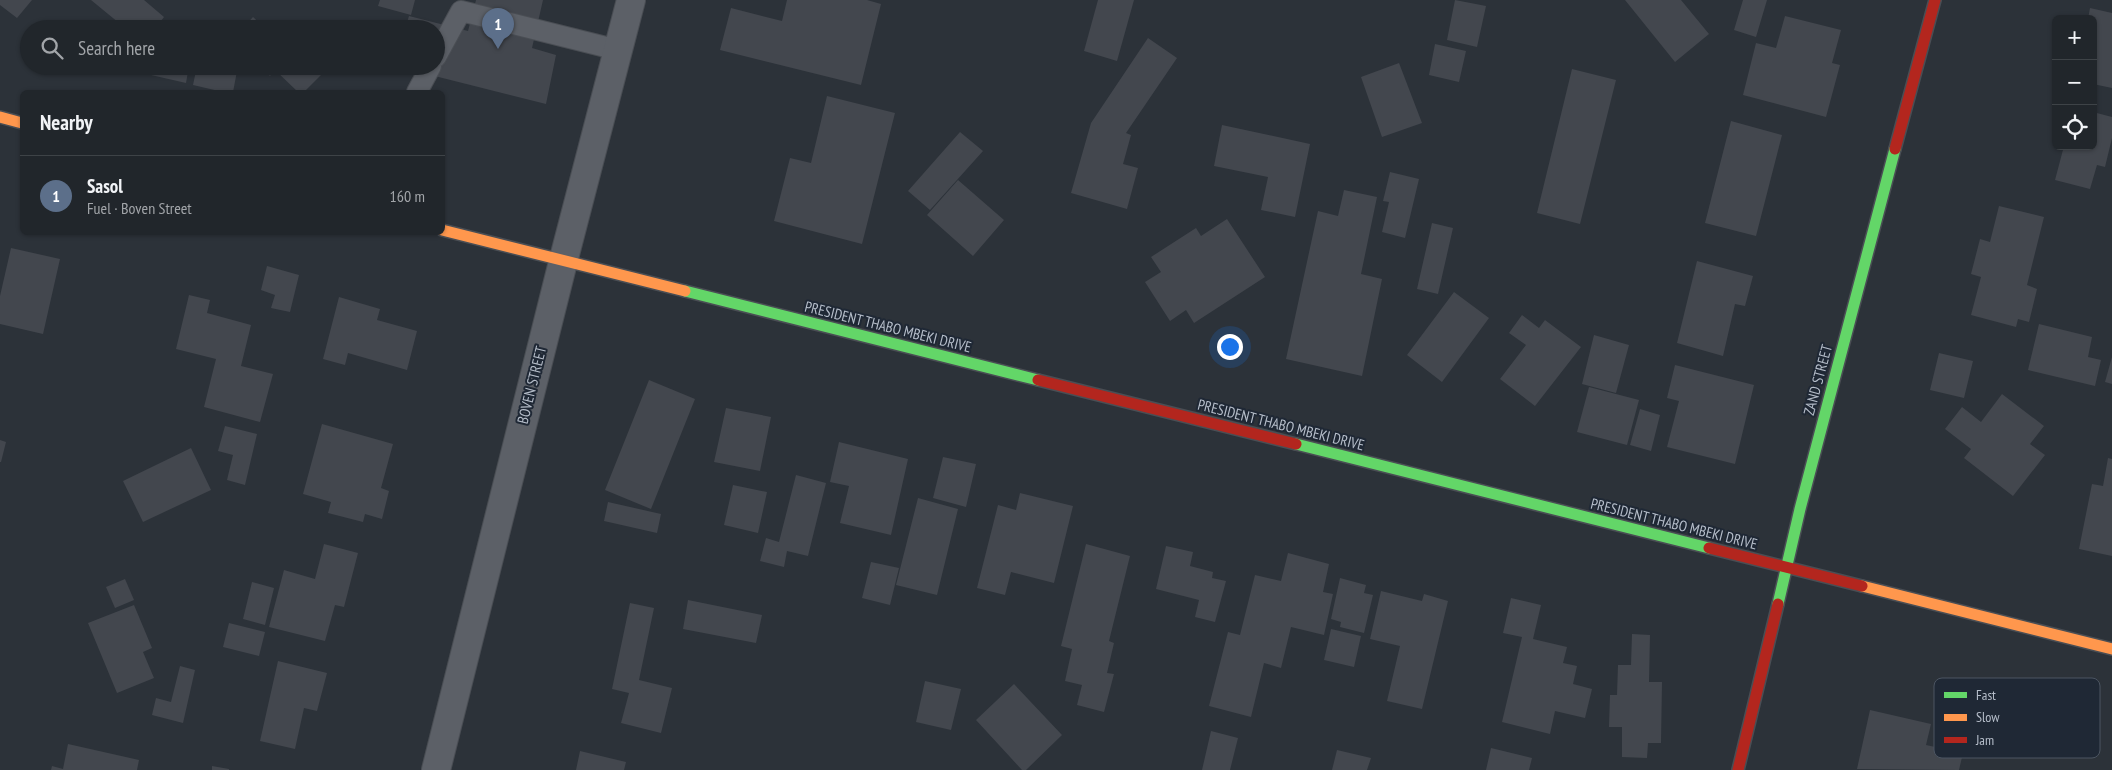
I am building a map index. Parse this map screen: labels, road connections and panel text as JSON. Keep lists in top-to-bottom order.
{
  "streets": {
    "street": ["PRESIDENT THABO MBEKI DRIVE", "ZAND STREET", "BOVEN STREET"]
  },
  "crossings": [
    ["PRESIDENT THABO MBEKI DRIVE", "ZAND STREET"],
    ["PRESIDENT THABO MBEKI DRIVE", "BOVEN STREET"]
  ],
  "legend": ["Fast", "Slow", "Jam"],
  "page": {
    "pins": "1",
    "map_buttons": ["+", "−"],
    "search": "Search here",
    "heading": "Nearby",
    "list": [
      {
        "mark": "1",
        "name": "Sasol",
        "note": "Fuel · Boven Street",
        "value": "160 m"
      }
    ]
  }
}
